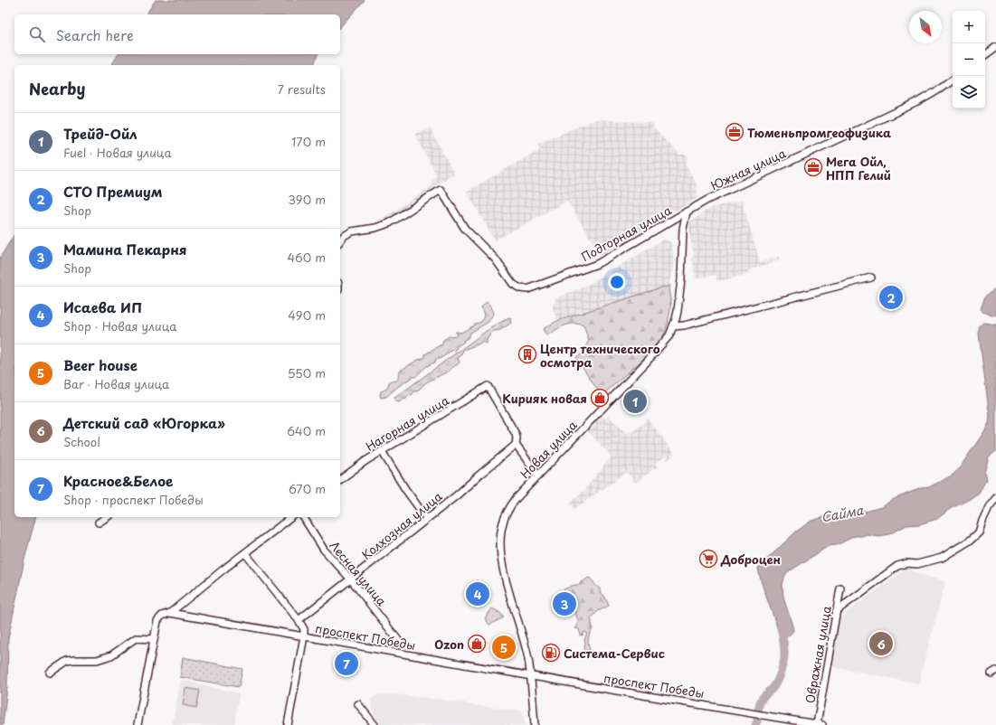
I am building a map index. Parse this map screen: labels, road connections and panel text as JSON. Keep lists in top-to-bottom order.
{
  "streets": {
    "street": [
      "Южная улица",
      "Подгорная улица",
      "Нагорная улица",
      "Новая улица",
      "Колхозная улица",
      "Лесная улица",
      "проспект Победы",
      "Овражная улица"
    ]
  },
  "crossings": [
    ["Южная улица", "Подгорная улица"],
    ["Южная улица", "Новая улица"],
    ["Подгорная улица", "Новая улица"],
    ["Нагорная улица", "Колхозная улица"],
    ["Новая улица", "проспект Победы"],
    ["Колхозная улица", "Лесная улица"],
    ["проспект Победы", "Овражная улица"]
  ],
  "water": ["Сайма"],
  "places": {
    "office": ["Тюменьпромгеофизика", "Мега Ойл, НПП Гелий"],
    "building": ["Центр технического осмотра"],
    "shop": ["Кирияк новая", "Ozon"],
    "supermarket": ["Доброцен"],
    "fuel station": ["Система-Сервис"]
  },
  "north": "bottom right",
  "page": {
    "map_buttons": ["+", "−"],
    "search": "Search here",
    "heading": ["Nearby", "7 results"],
    "list": [
      {
        "mark": "1",
        "name": "Трейд-Ойл",
        "note": "Fuel · Новая улица",
        "value": "170 m"
      },
      {
        "mark": "2",
        "name": "СТО Премиум",
        "note": "Shop",
        "value": "390 m"
      },
      {
        "mark": "3",
        "name": "Мамина Пекарня",
        "note": "Shop",
        "value": "460 m"
      },
      {
        "mark": "4",
        "name": "Исаева ИП",
        "note": "Shop · Новая улица",
        "value": "490 m"
      },
      {
        "mark": "5",
        "name": "Beer house",
        "note": "Bar · Новая улица",
        "value": "550 m"
      },
      {
        "mark": "6",
        "name": "Детский сад «Югорка»",
        "note": "School",
        "value": "640 m"
      },
      {
        "mark": "7",
        "name": "Красное&Белое",
        "note": "Shop · проспект Победы",
        "value": "670 m"
      }
    ],
    "pins": [
      "2",
      "1",
      "4",
      "3",
      "6",
      "5",
      "7"
    ]
  }
}
